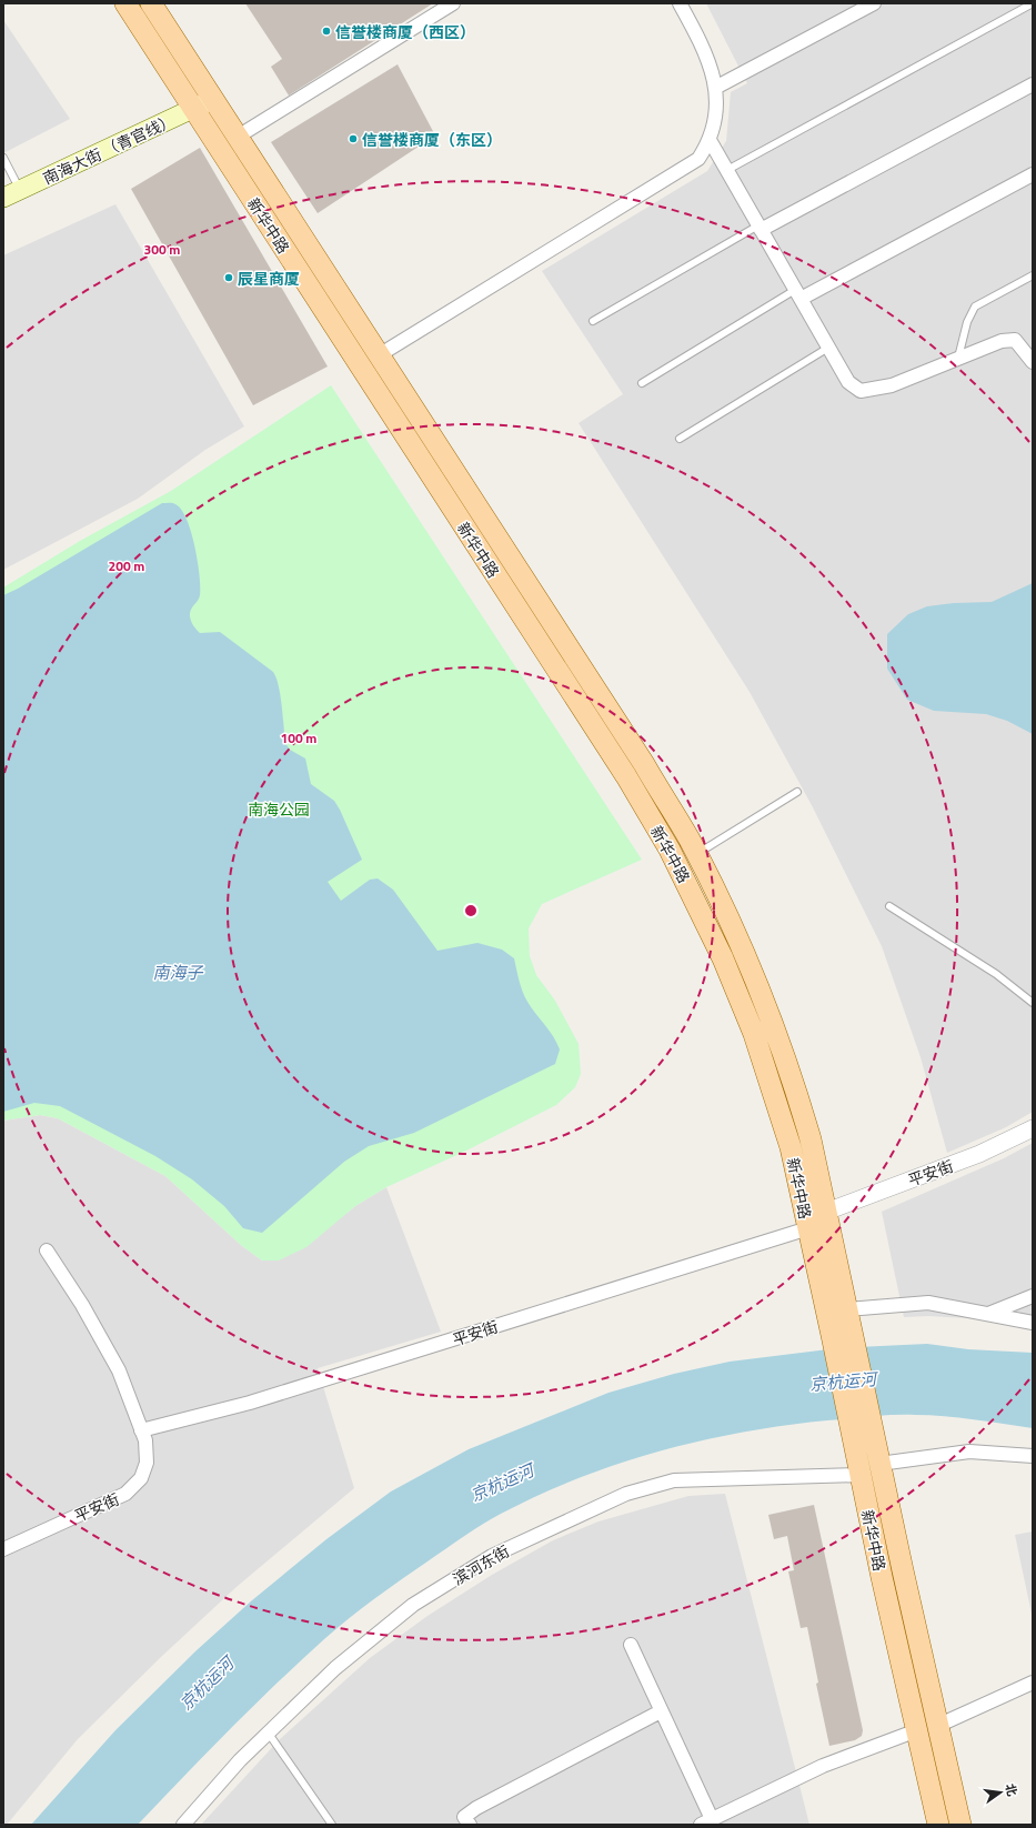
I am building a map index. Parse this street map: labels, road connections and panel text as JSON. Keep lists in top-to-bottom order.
{
  "streets": {
    "main road": ["南海大街 （青官线）", "新华中路"],
    "street": ["平安街", "滨河东街"]
  },
  "crossings": [
    ["南海大街 （青官线）", "新华中路"],
    ["新华中路", "平安街"],
    ["新华中路", "滨河东街"]
  ],
  "water": ["南海子", "京杭运河"],
  "parks": ["南海公园"],
  "places": ["信誉楼商厦（西区）", "信誉楼商厦（东区）", "辰星商厦"],
  "north": "right",
  "rings": ["300 m", "200 m", "100 m"]
}
